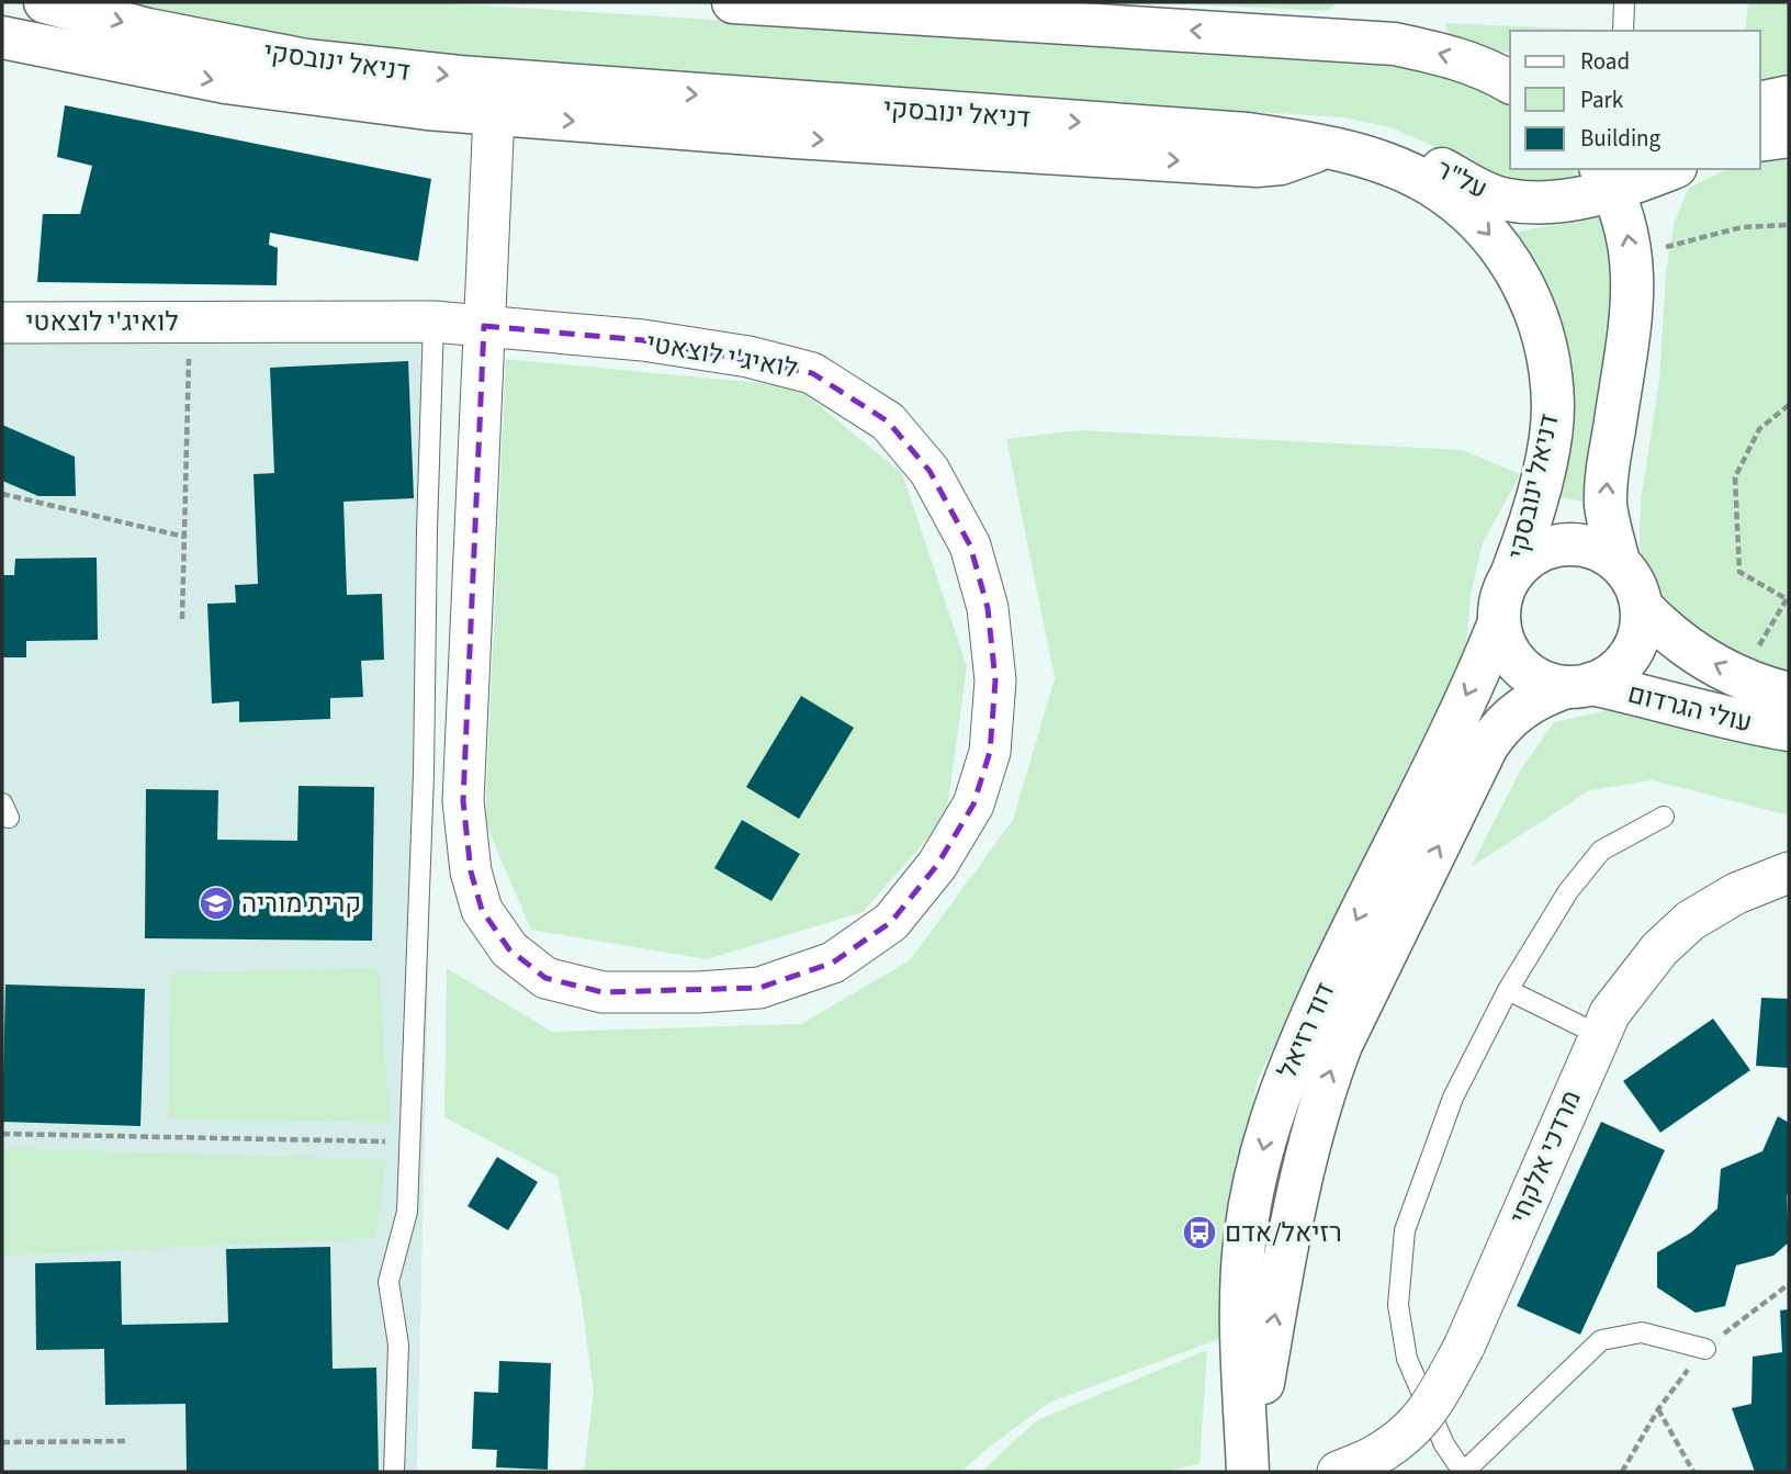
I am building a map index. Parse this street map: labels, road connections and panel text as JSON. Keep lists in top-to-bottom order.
{
  "streets": {
    "street": [
      "דניאל ינובסקי",
      "על\"ר",
      "לואיג'י לוצאטי",
      "עולי הגרדום",
      "דוד רזיאל",
      "מרדכי אלקחי"
    ]
  },
  "crossings": [
    ["דניאל ינובסקי", "על\"ר"],
    ["דניאל ינובסקי", "עולי הגרדום"],
    ["דניאל ינובסקי", "דוד רזיאל"],
    ["עולי הגרדום", "דוד רזיאל"]
  ],
  "places": {
    "school or university": ["קרית מוריה"],
    "bus stop": ["רזיאל/אדם"]
  },
  "legend": ["Road", "Park", "Building"]
}
